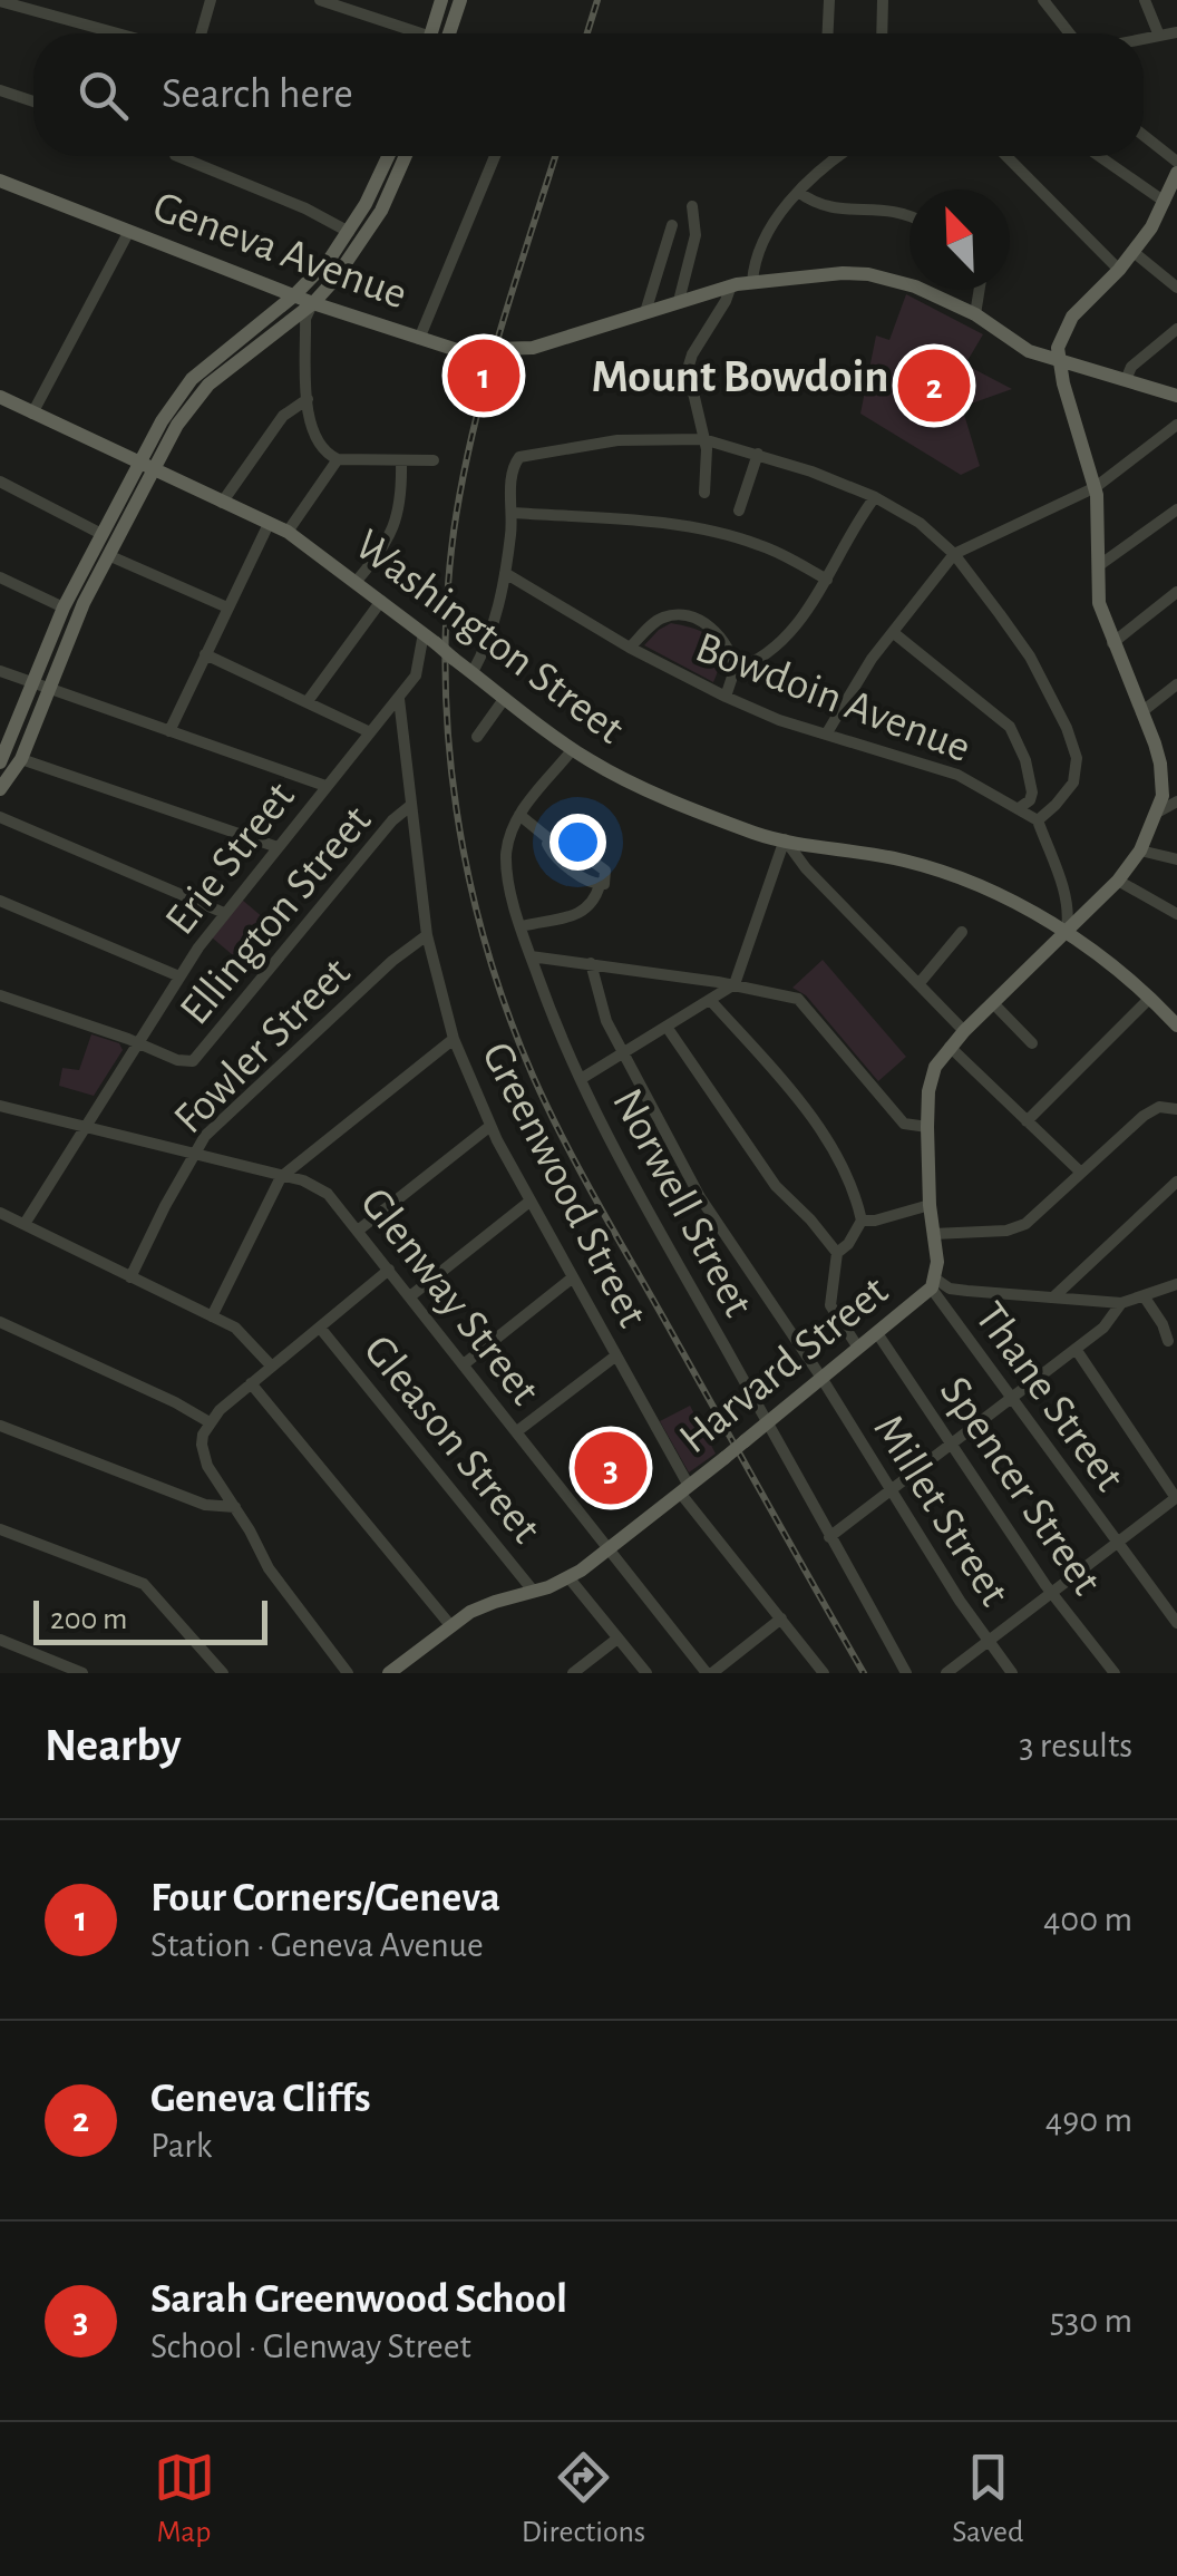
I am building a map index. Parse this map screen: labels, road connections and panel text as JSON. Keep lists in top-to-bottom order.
{
  "streets": {
    "main road": ["Geneva Avenue", "Washington Street", "Harvard Street"],
    "street": [
      "Bowdoin Avenue",
      "Erie Street",
      "Ellington Street",
      "Fowler Street",
      "Greenwood Street",
      "Norwell Street",
      "Glenway Street",
      "Thane Street",
      "Gleason Street",
      "Spencer Street",
      "Millet Street"
    ]
  },
  "crossings": [
    ["Geneva Avenue", "Harvard Street"],
    ["Washington Street", "Erie Street"],
    ["Washington Street", "Norwell Street"],
    ["Washington Street", "Harvard Street"],
    ["Erie Street", "Ellington Street"],
    ["Erie Street", "Greenwood Street"],
    ["Erie Street", "Glenway Street"],
    ["Ellington Street", "Greenwood Street"],
    ["Fowler Street", "Greenwood Street"],
    ["Fowler Street", "Glenway Street"],
    ["Greenwood Street", "Harvard Street"],
    ["Norwell Street", "Harvard Street"],
    ["Glenway Street", "Harvard Street"],
    ["Harvard Street", "Thane Street"],
    ["Harvard Street", "Gleason Street"],
    ["Harvard Street", "Spencer Street"],
    ["Harvard Street", "Millet Street"]
  ],
  "districts": ["Mount Bowdoin"],
  "scale_bar": "200 m",
  "north": "top left",
  "page": {
    "search": "Search here",
    "pins": ["1", "2", "3"],
    "scale": "200 m",
    "heading": ["Nearby", "3 results"],
    "list": [
      {
        "mark": "1",
        "name": "Four Corners/Geneva",
        "note": "Station · Geneva Avenue",
        "value": "400 m"
      },
      {
        "mark": "2",
        "name": "Geneva Cliffs",
        "note": "Park",
        "value": "490 m"
      },
      {
        "mark": "3",
        "name": "Sarah Greenwood School",
        "note": "School · Glenway Street",
        "value": "530 m"
      }
    ],
    "nav": ["Map", "Directions", "Saved"]
  }
}
